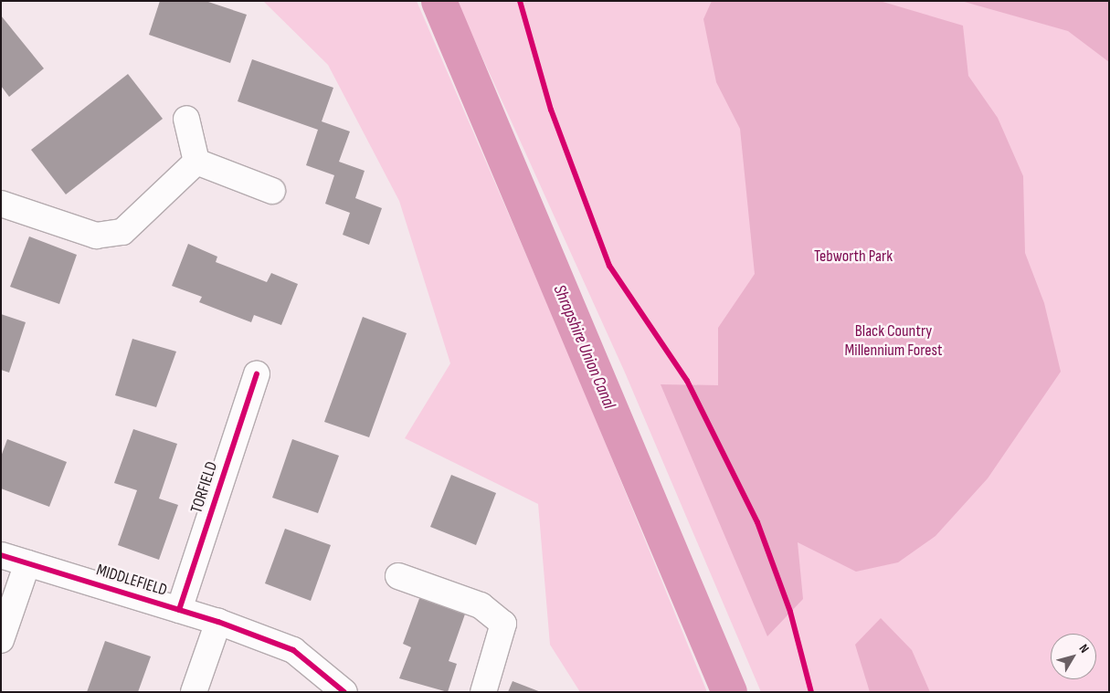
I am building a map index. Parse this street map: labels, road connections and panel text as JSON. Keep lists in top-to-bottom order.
{
  "streets": {
    "street": ["TORFIELD", "MIDDLEFIELD"]
  },
  "crossings": [
    ["TORFIELD", "MIDDLEFIELD"]
  ],
  "water": ["Shropshire Union Canal"],
  "parks": ["Tebworth Park", "Black Country Millennium Forest"],
  "north": "top right"
}
